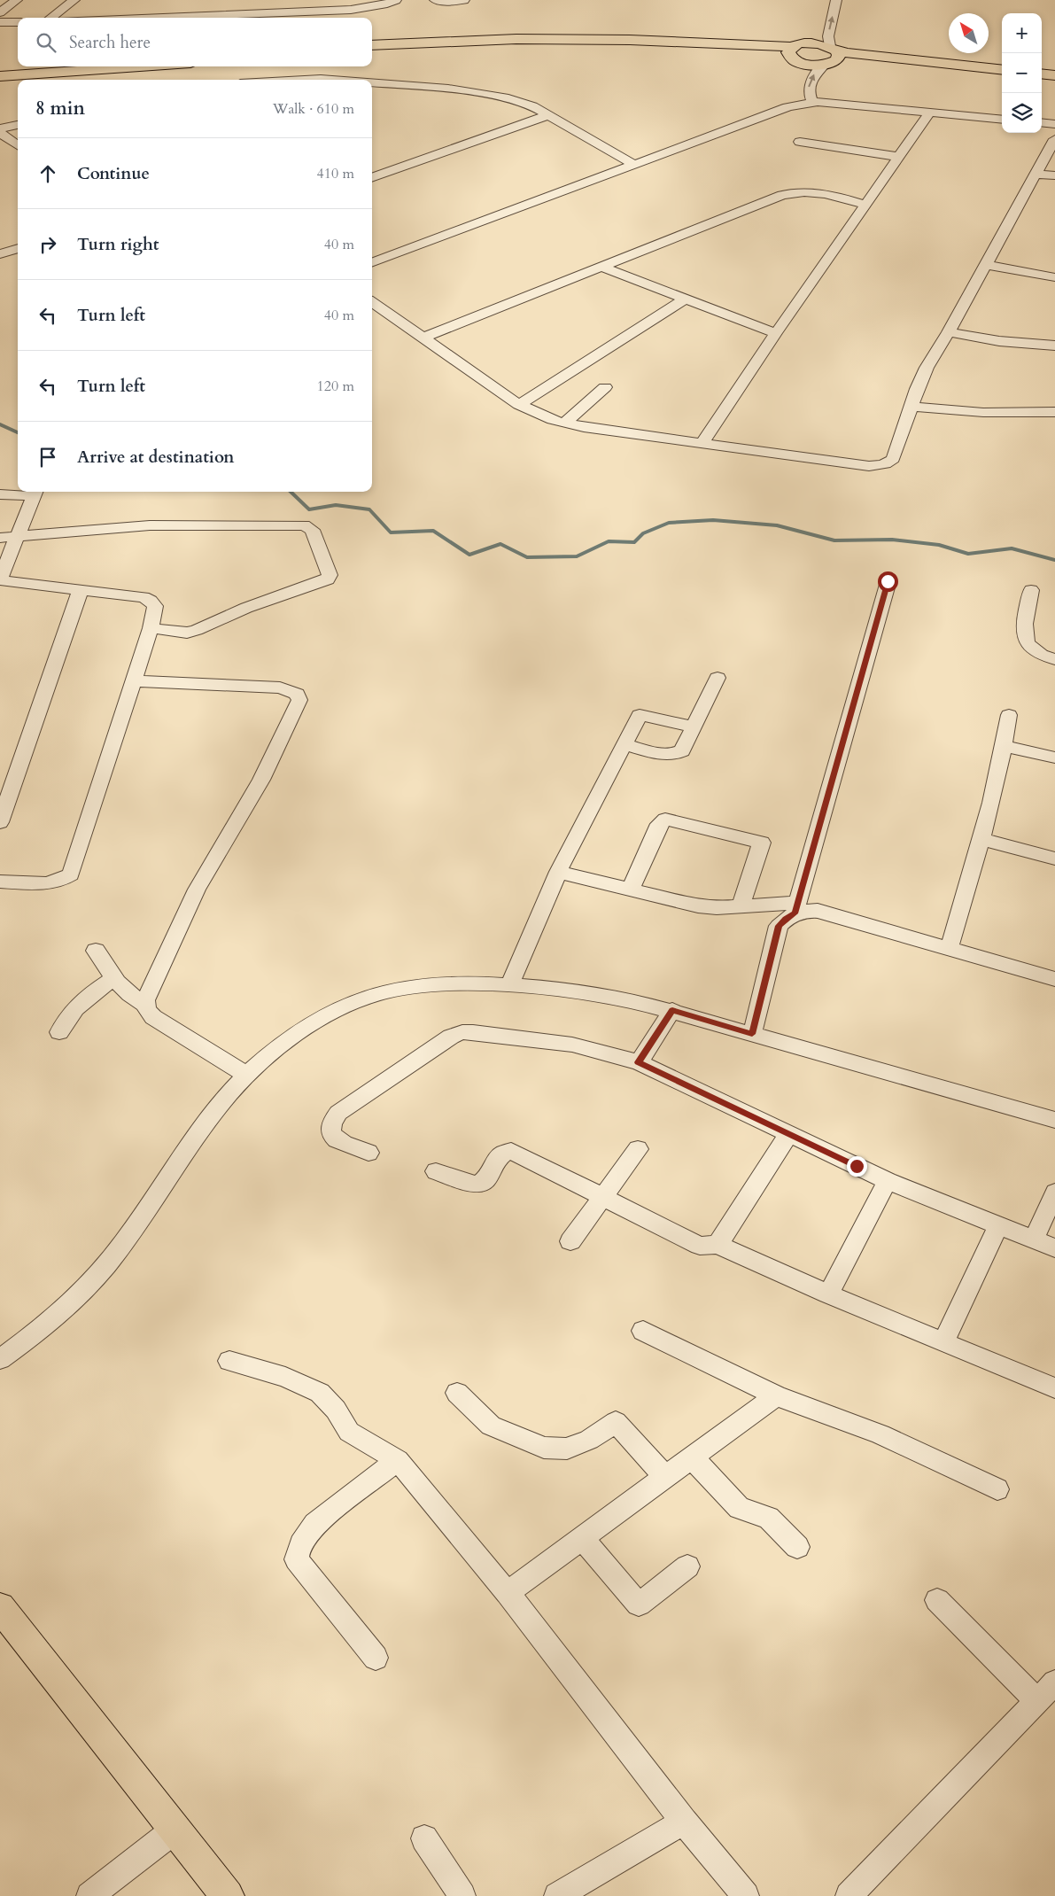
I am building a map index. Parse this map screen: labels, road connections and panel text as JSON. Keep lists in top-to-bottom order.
{
  "north": "top left",
  "page": {
    "map_buttons": ["+", "−"],
    "search": "Search here",
    "heading": ["8 min", "Walk · 610 m"],
    "list": [
      ["Continue", "410 m"],
      ["Turn right", "40 m"],
      ["Turn left", "40 m"],
      ["Turn left", "120 m"],
      "Arrive at destination"
    ]
  }
}
